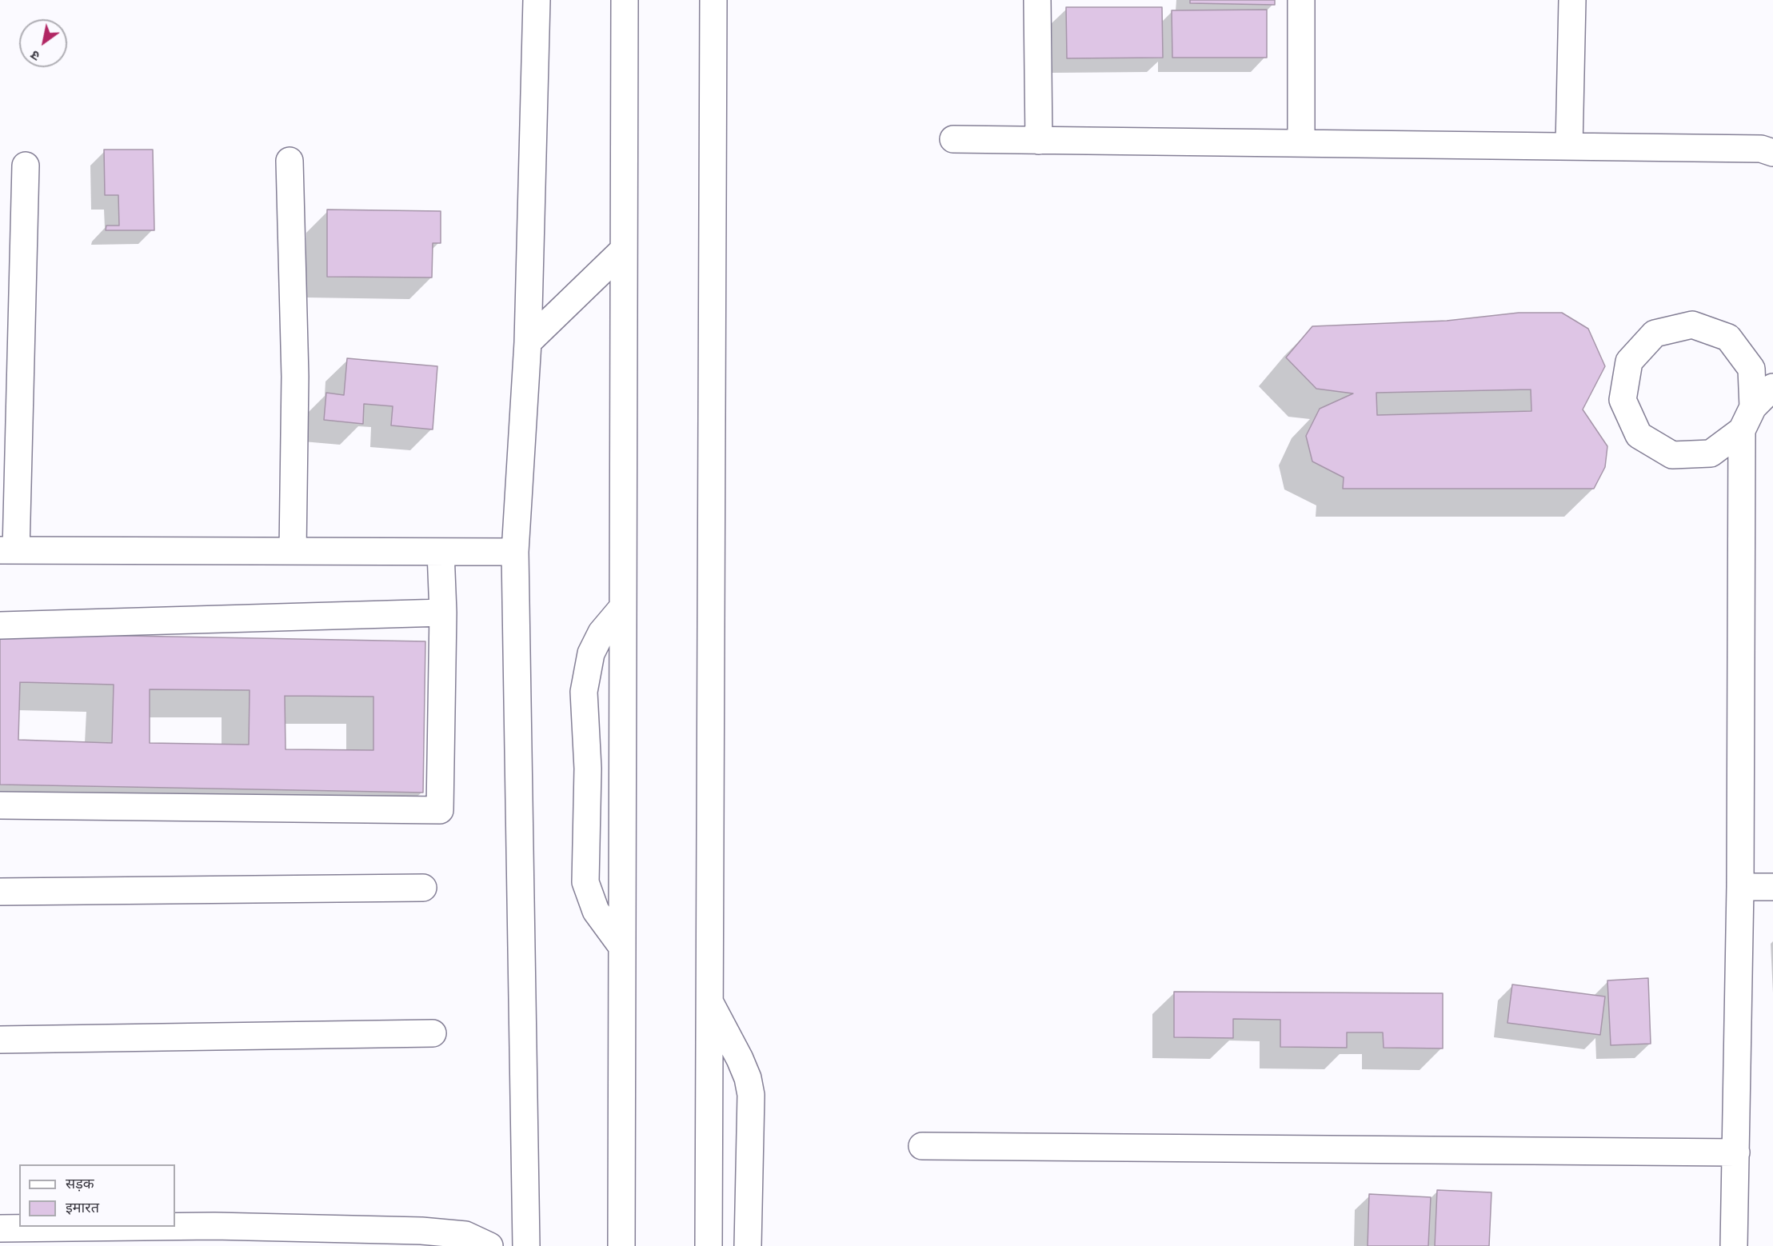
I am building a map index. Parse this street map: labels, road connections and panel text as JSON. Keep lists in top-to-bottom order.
{
  "legend": ["सड़क", "इमारत"],
  "north": "bottom left"
}
